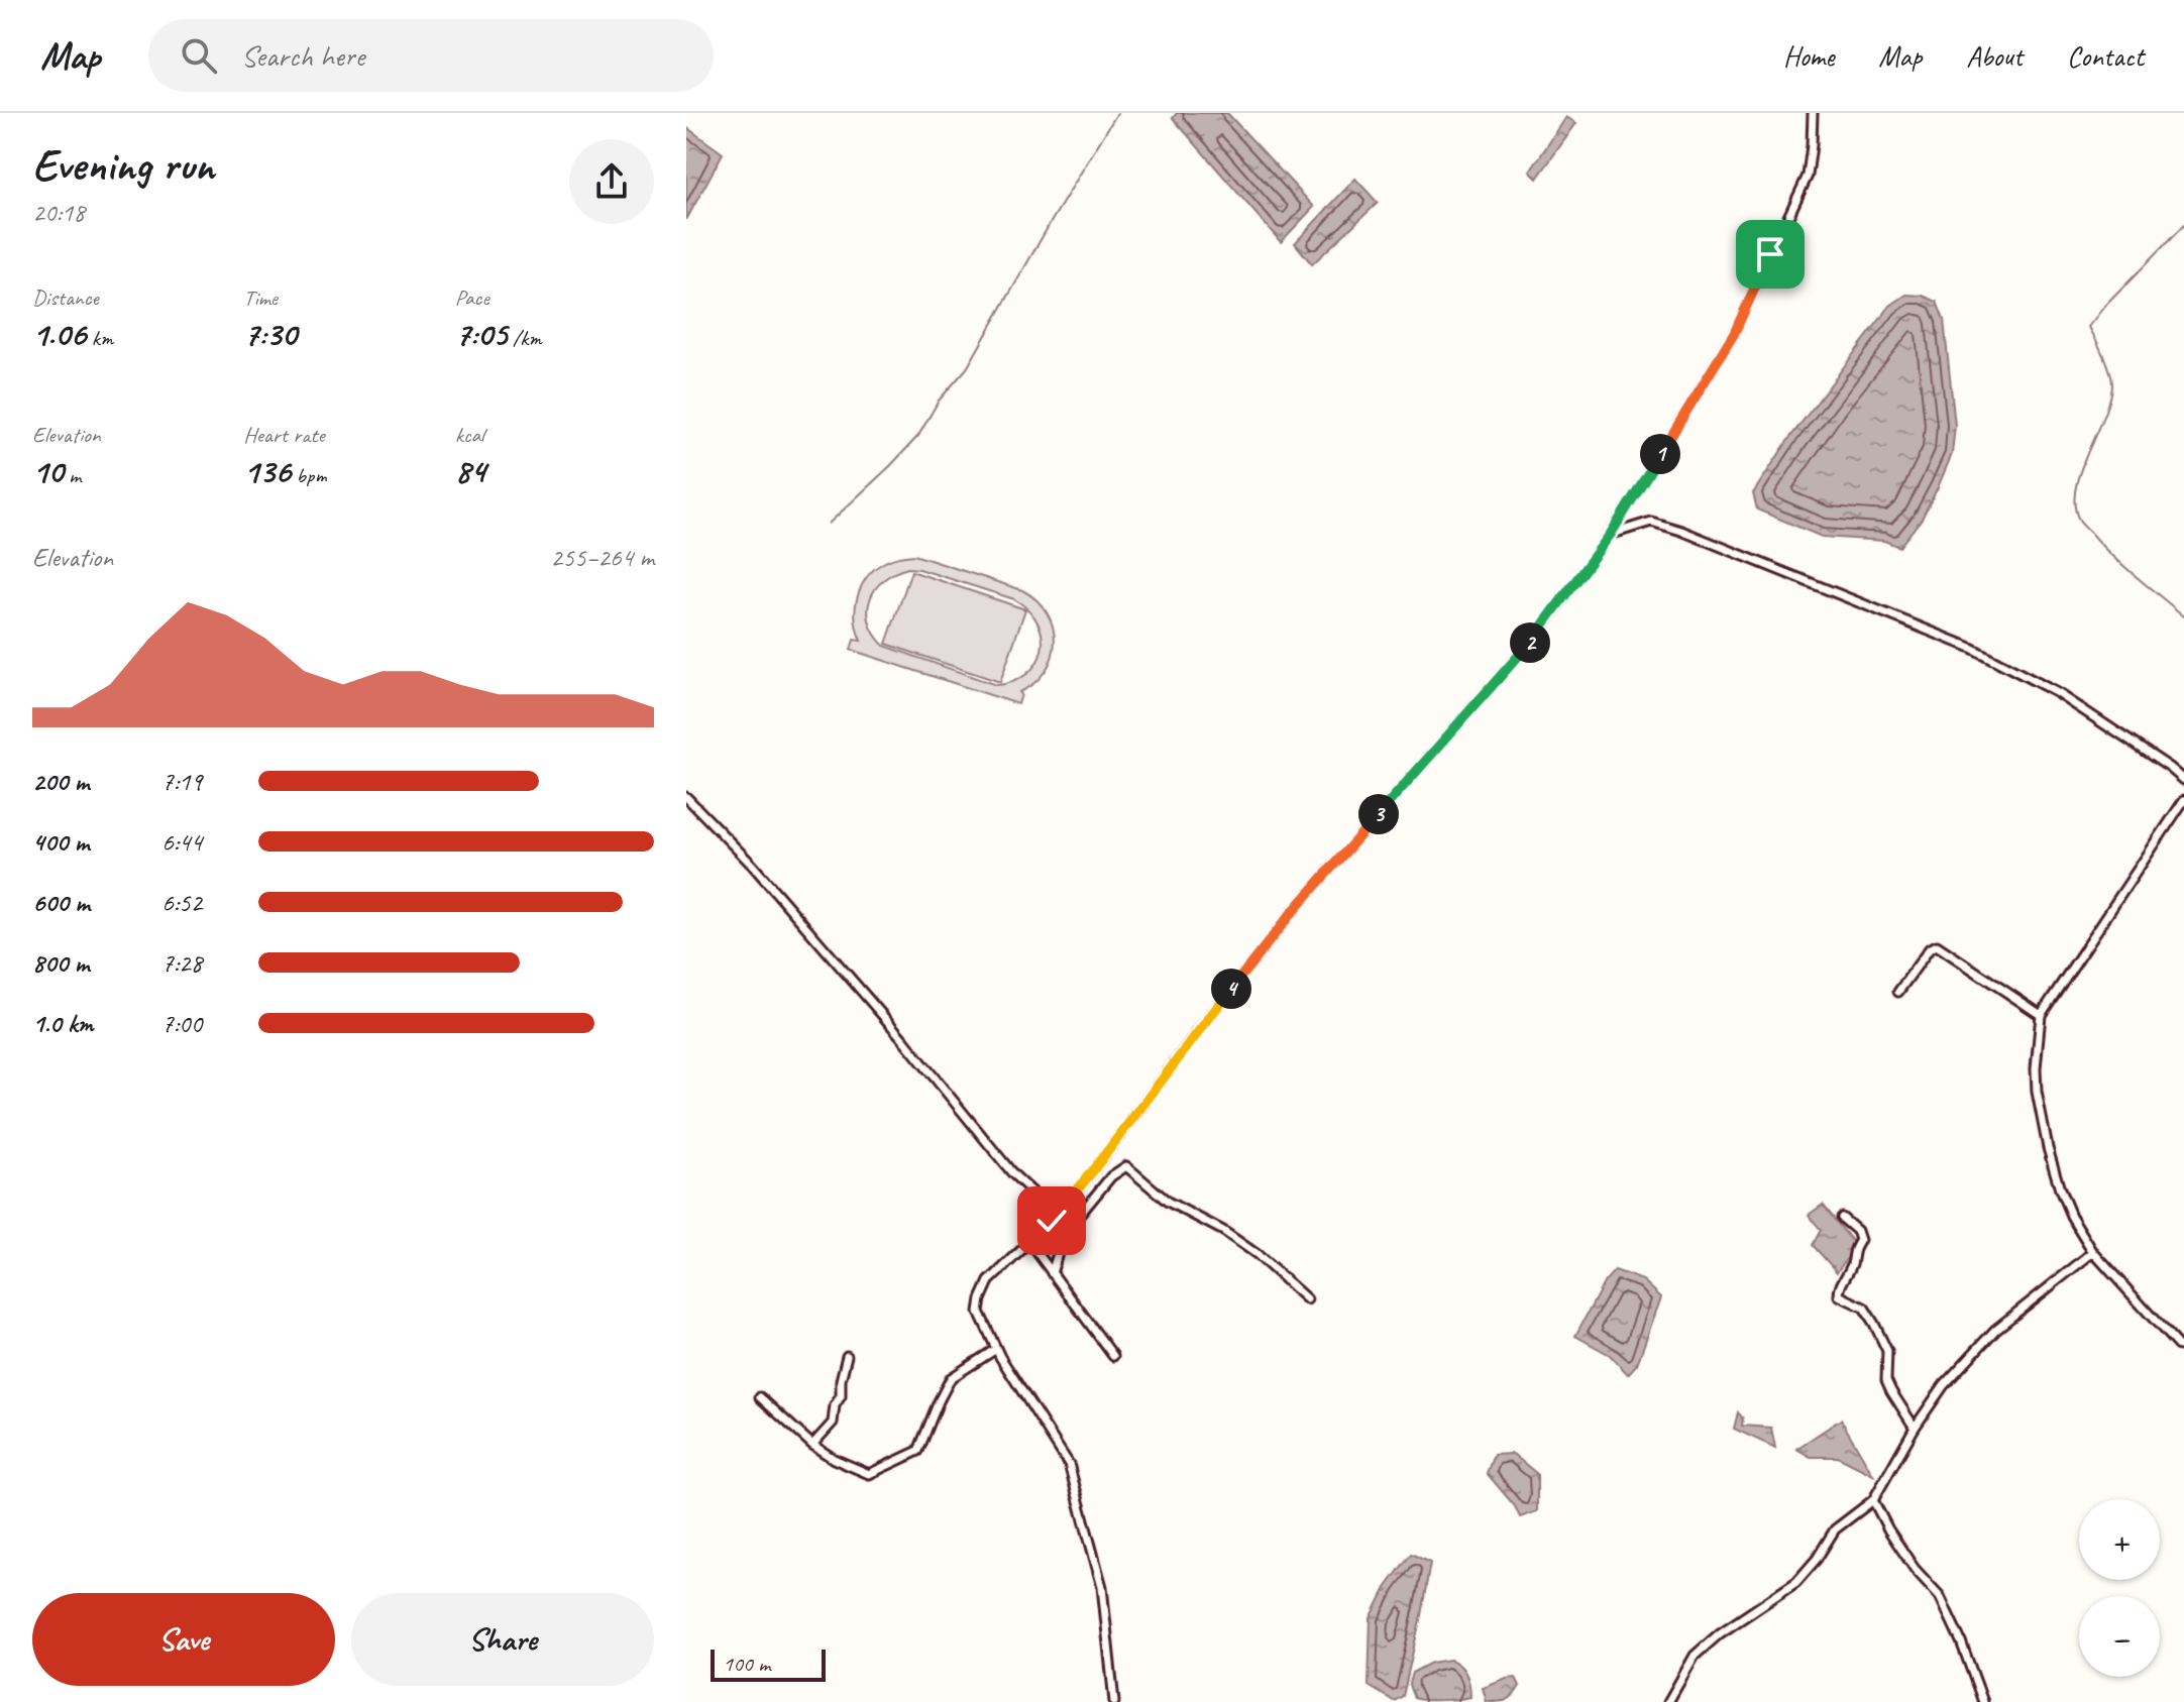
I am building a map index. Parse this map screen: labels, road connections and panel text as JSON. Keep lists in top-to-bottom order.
{
  "scale_bar": "100 m",
  "page": {
    "header": "Map",
    "search": "Search here",
    "nav": [
      "Home",
      "Map",
      "About",
      "Contact"
    ],
    "heading": ["Evening run", "20:18"],
    "stats": [
      ["Distance", "1.06 km"],
      ["Time", "7:30"],
      ["Pace", "7:05 /km"],
      ["Elevation", "10 m"],
      ["Heart rate", "136 bpm"],
      ["kcal", "84"]
    ],
    "pins": [
      "1",
      "2",
      "3",
      "4"
    ],
    "chart": ["Elevation", "255–264 m"],
    "list": [
      {
        "name": "200 m",
        "note": "7:19"
      },
      {
        "name": "400 m",
        "note": "6:44"
      },
      {
        "name": "600 m",
        "note": "6:52"
      },
      {
        "name": "800 m",
        "note": "7:28"
      },
      {
        "name": "1.0 km",
        "note": "7:00"
      }
    ],
    "map_buttons": ["+", "−"],
    "buttons": ["Save", "Share"],
    "scale": "100 m"
  }
}
